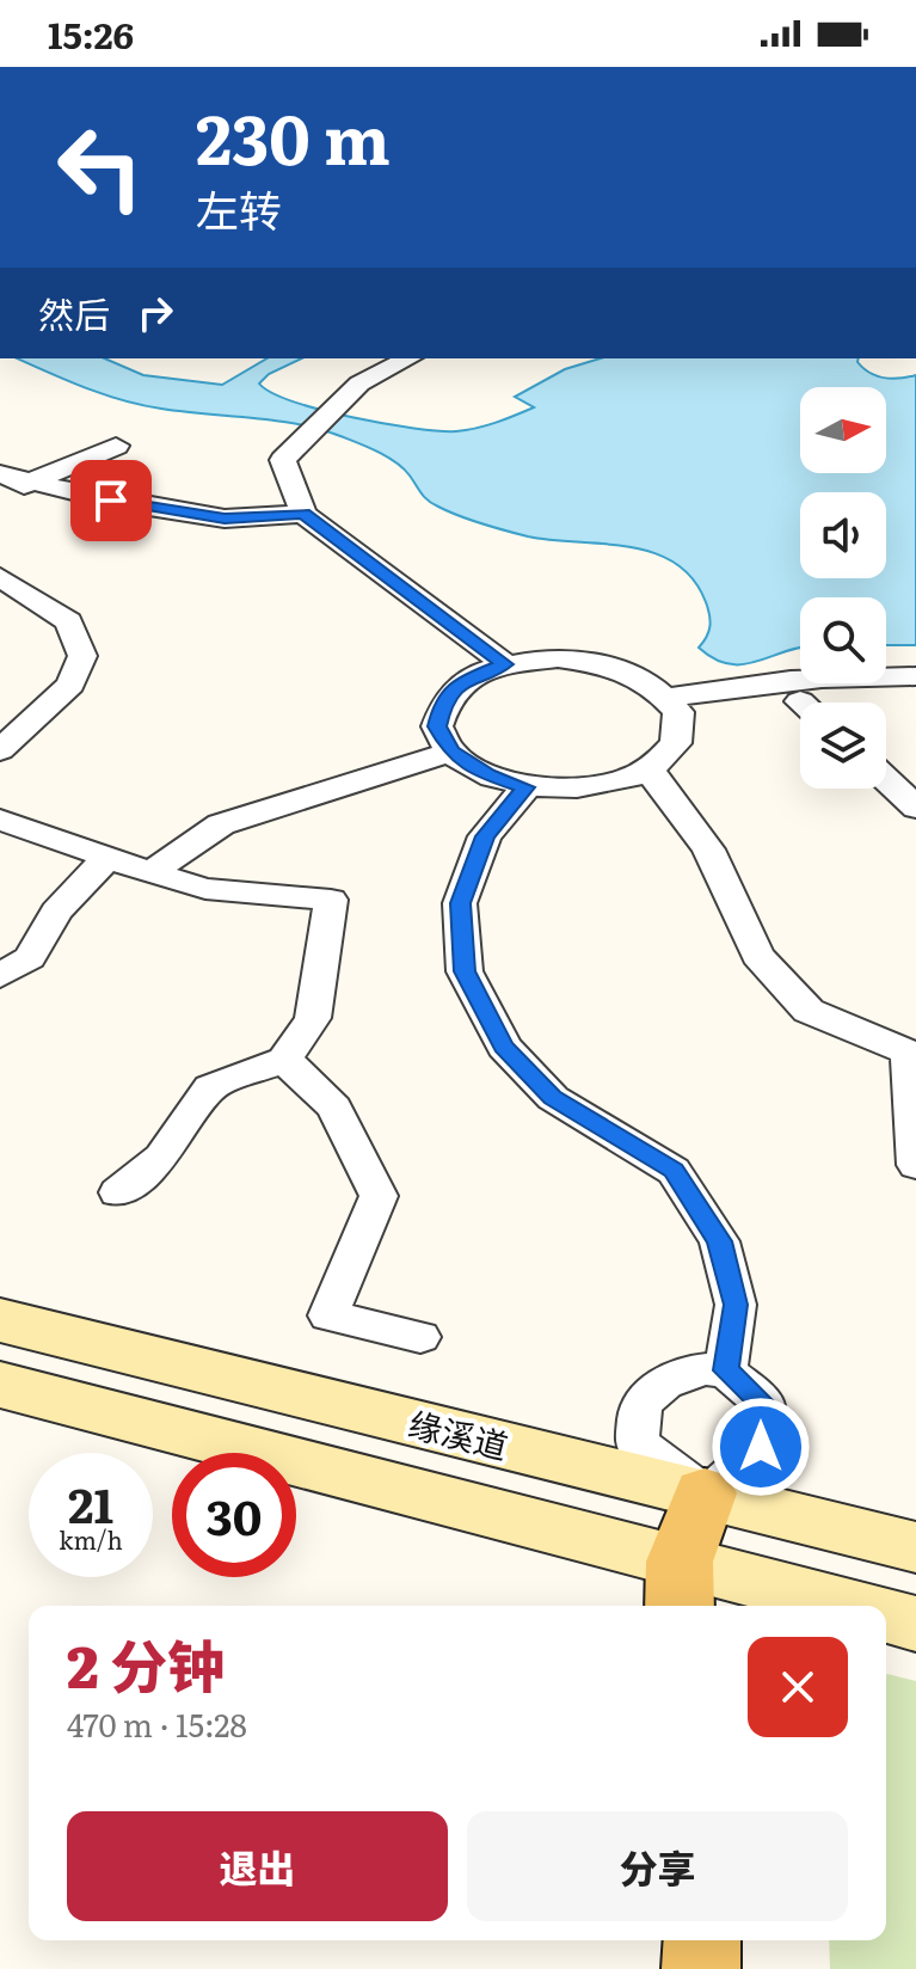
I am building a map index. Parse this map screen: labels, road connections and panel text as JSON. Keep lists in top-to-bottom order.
{
  "streets": {
    "main road": ["缘溪道"]
  },
  "north": "right",
  "page": {
    "status": "15:26",
    "turn": ["230 m", "左转"],
    "then": "然后",
    "speed": "21 km/h",
    "limit": "30",
    "heading": ["2 分钟", "470 m · 15:28"],
    "buttons": ["退出", "分享"]
  }
}
